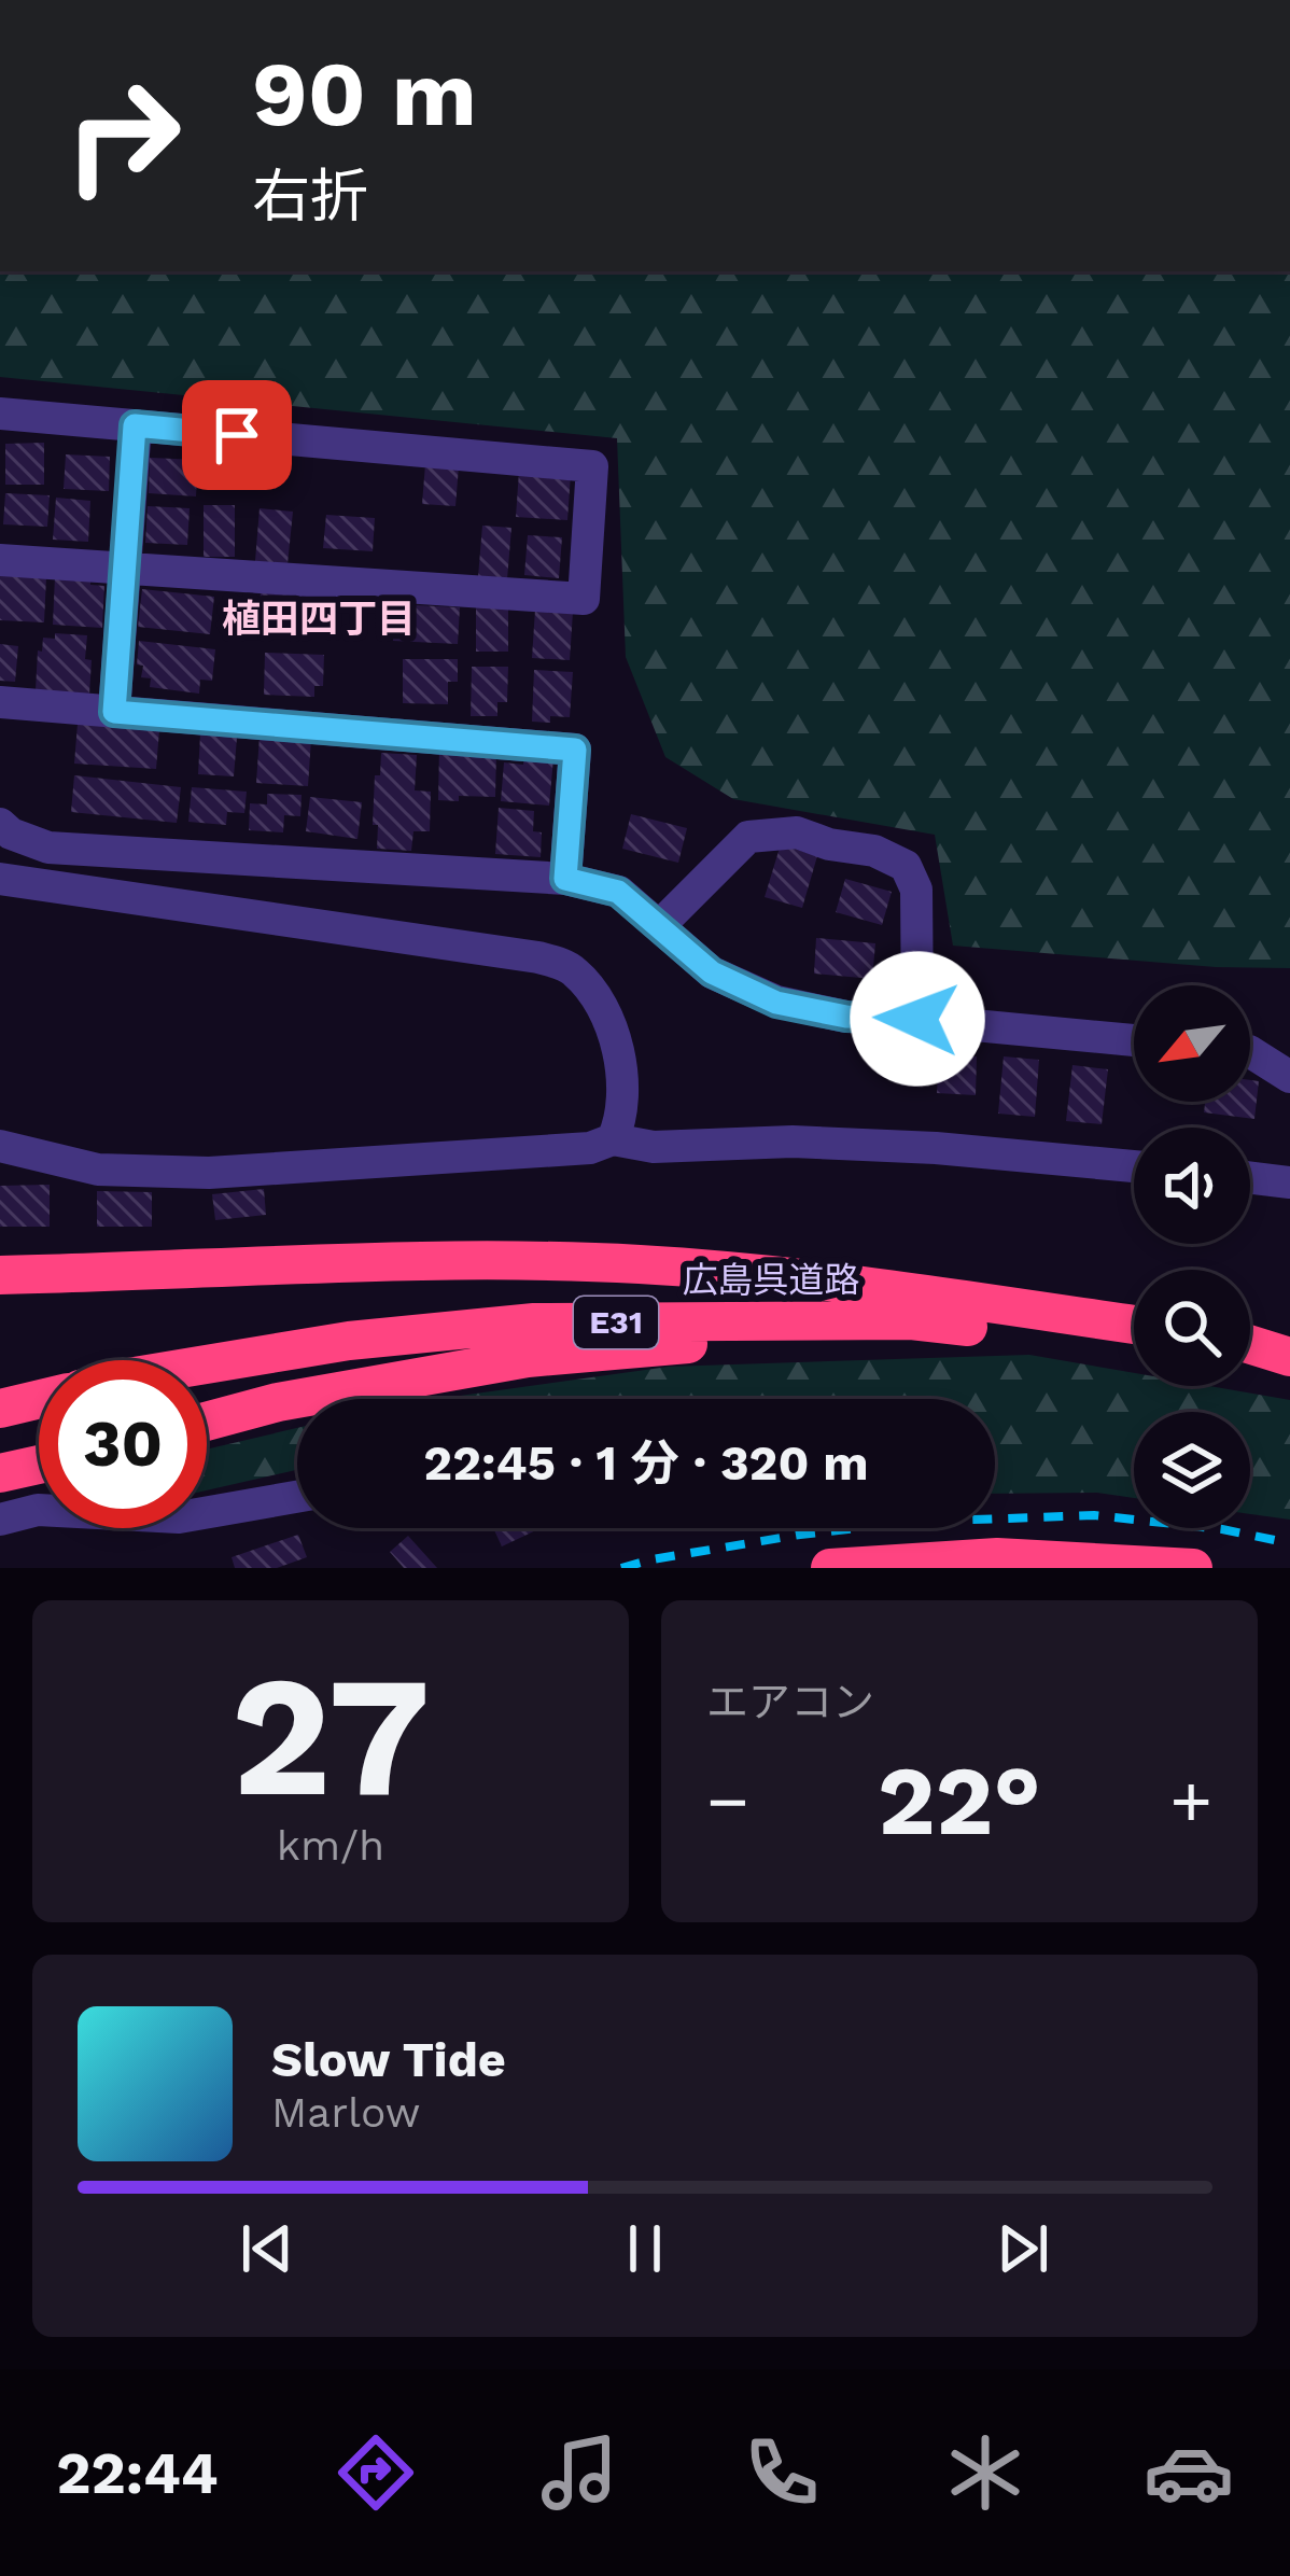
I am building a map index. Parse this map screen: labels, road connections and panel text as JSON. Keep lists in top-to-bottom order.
{
  "streets": {
    "highway": ["広島呉道路", "E31"]
  },
  "districts": ["植田四丁目"],
  "north": "bottom left",
  "page": {
    "turn": ["90 m", "右折"],
    "limit": "30",
    "trip": "22:45 · 1 分 · 320 m",
    "tile": [
      ["27", "km/h"],
      "エアコン"
    ],
    "heat": ["−", "22°", "+"],
    "song": ["Slow Tide", "Marlow"],
    "tabs": "22:44"
  }
}
